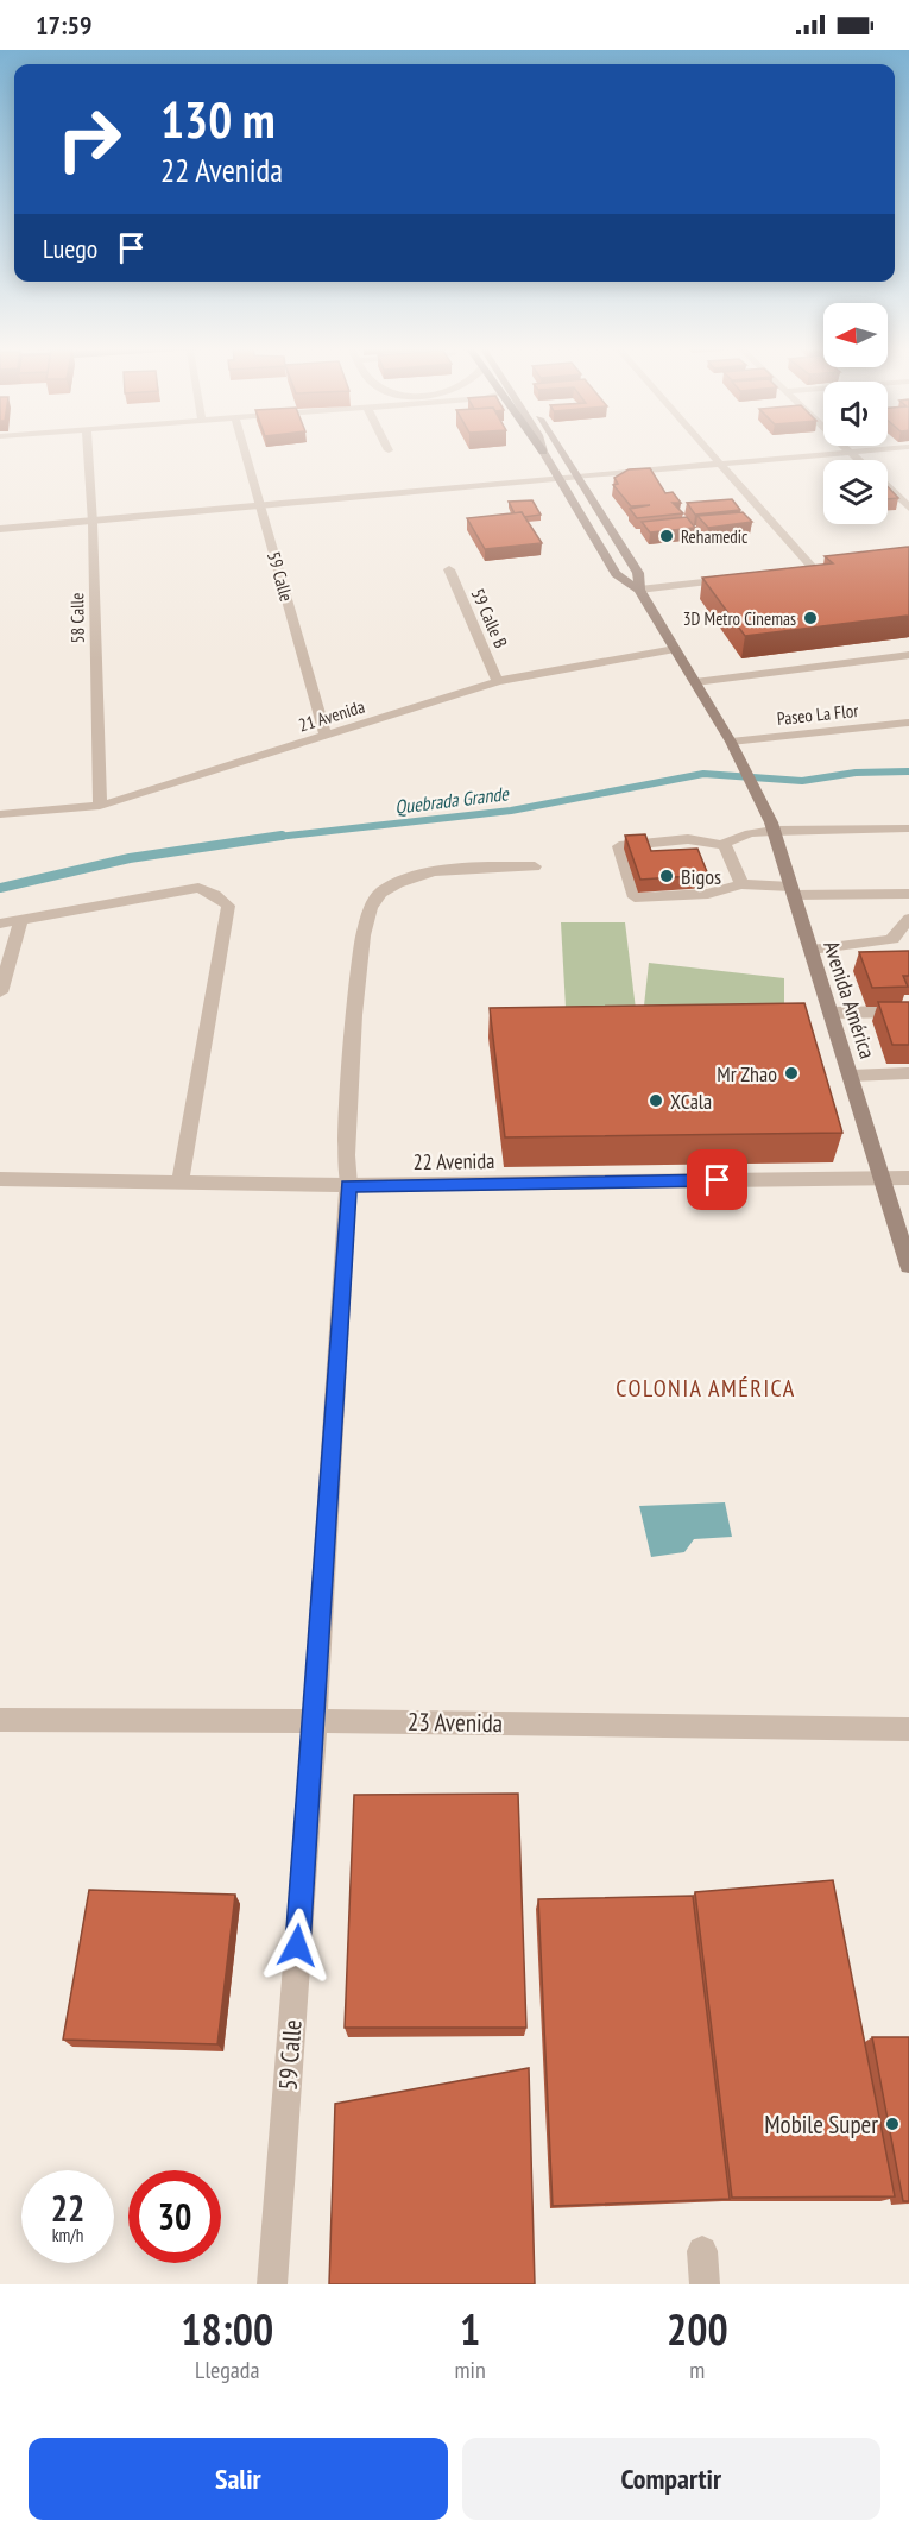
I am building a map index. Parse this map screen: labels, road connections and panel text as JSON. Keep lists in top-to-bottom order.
{
  "streets": {
    "main road": ["Avenida América"],
    "street": [
      "59 Calle",
      "58 Calle",
      "59 Calle B",
      "Paseo La Flor",
      "21 Avenida",
      "22 Avenida",
      "23 Avenida"
    ]
  },
  "crossings": [
    ["59 Calle", "21 Avenida"],
    ["59 Calle", "22 Avenida"],
    ["59 Calle", "23 Avenida"],
    ["58 Calle", "21 Avenida"],
    ["59 Calle B", "21 Avenida"],
    ["Paseo La Flor", "Avenida América"],
    ["21 Avenida", "Avenida América"],
    ["Avenida América", "22 Avenida"]
  ],
  "districts": ["COLONIA AMÉRICA"],
  "water": ["Quebrada Grande"],
  "places": [
    "Rehamedic",
    "3D Metro Cinemas",
    "Bigos",
    "Mr Zhao",
    "XCala",
    "Mobile Super"
  ],
  "north": "left",
  "page": {
    "status": "17:59",
    "turn": ["130 m", "22 Avenida"],
    "then": "Luego",
    "speed": "22 km/h",
    "limit": "30",
    "eta": [
      "18:00",
      "Llegada",
      "1",
      "min",
      "200",
      "m"
    ],
    "buttons": ["Salir", "Compartir"]
  }
}
